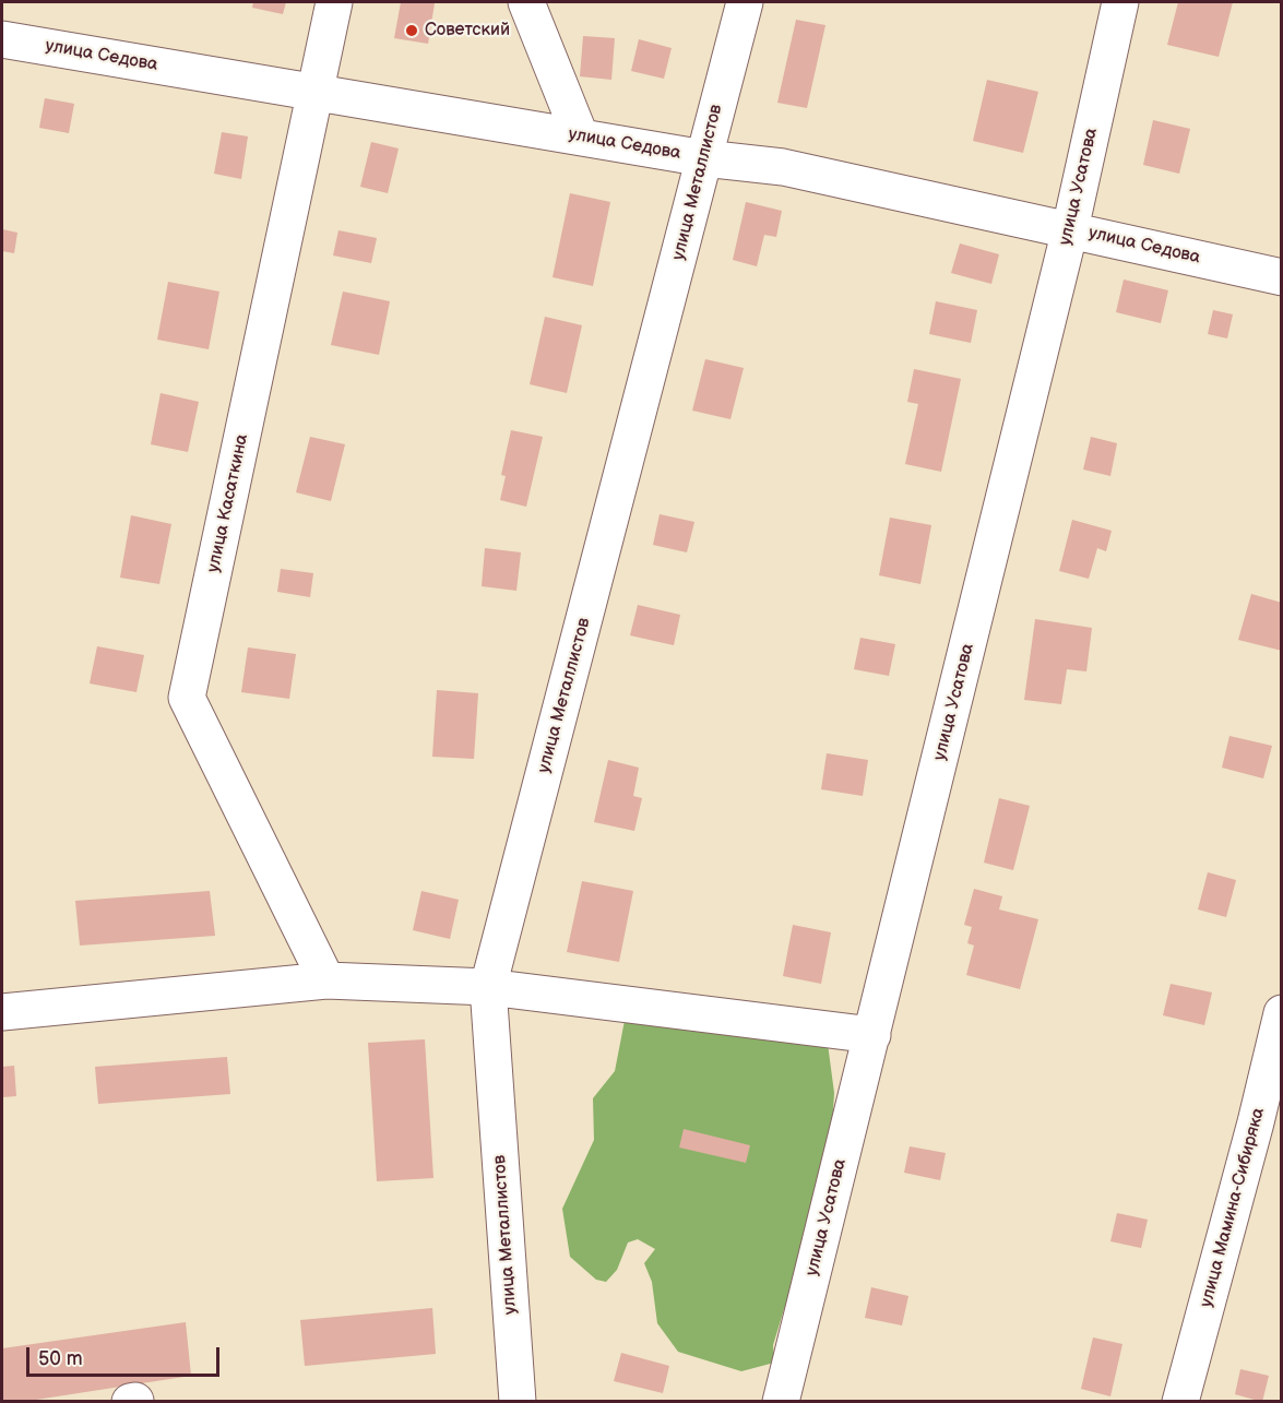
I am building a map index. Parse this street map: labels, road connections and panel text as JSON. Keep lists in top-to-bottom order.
{
  "streets": {
    "street": [
      "улица Седова",
      "улица Металлистов",
      "улица Усатова",
      "улица Касаткина",
      "улица Мамина-Сибиряка"
    ]
  },
  "crossings": [
    ["улица Седова", "улица Металлистов"],
    ["улица Седова", "улица Усатова"],
    ["улица Седова", "улица Касаткина"]
  ],
  "places": ["Советский"],
  "scale_bar": "50 m"
}
